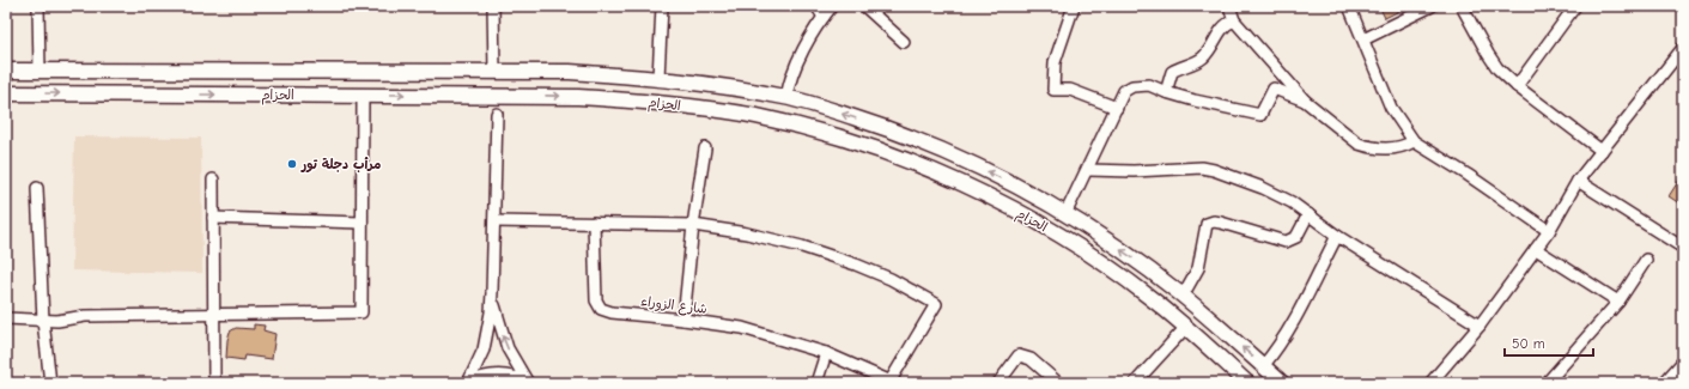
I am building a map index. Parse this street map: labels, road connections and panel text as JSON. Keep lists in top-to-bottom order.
{
  "streets": {
    "main road": ["الحزام"],
    "street": ["شارع الزوراء"]
  },
  "places": ["مرأب دجلة تور"],
  "scale_bar": "50 m"
}
